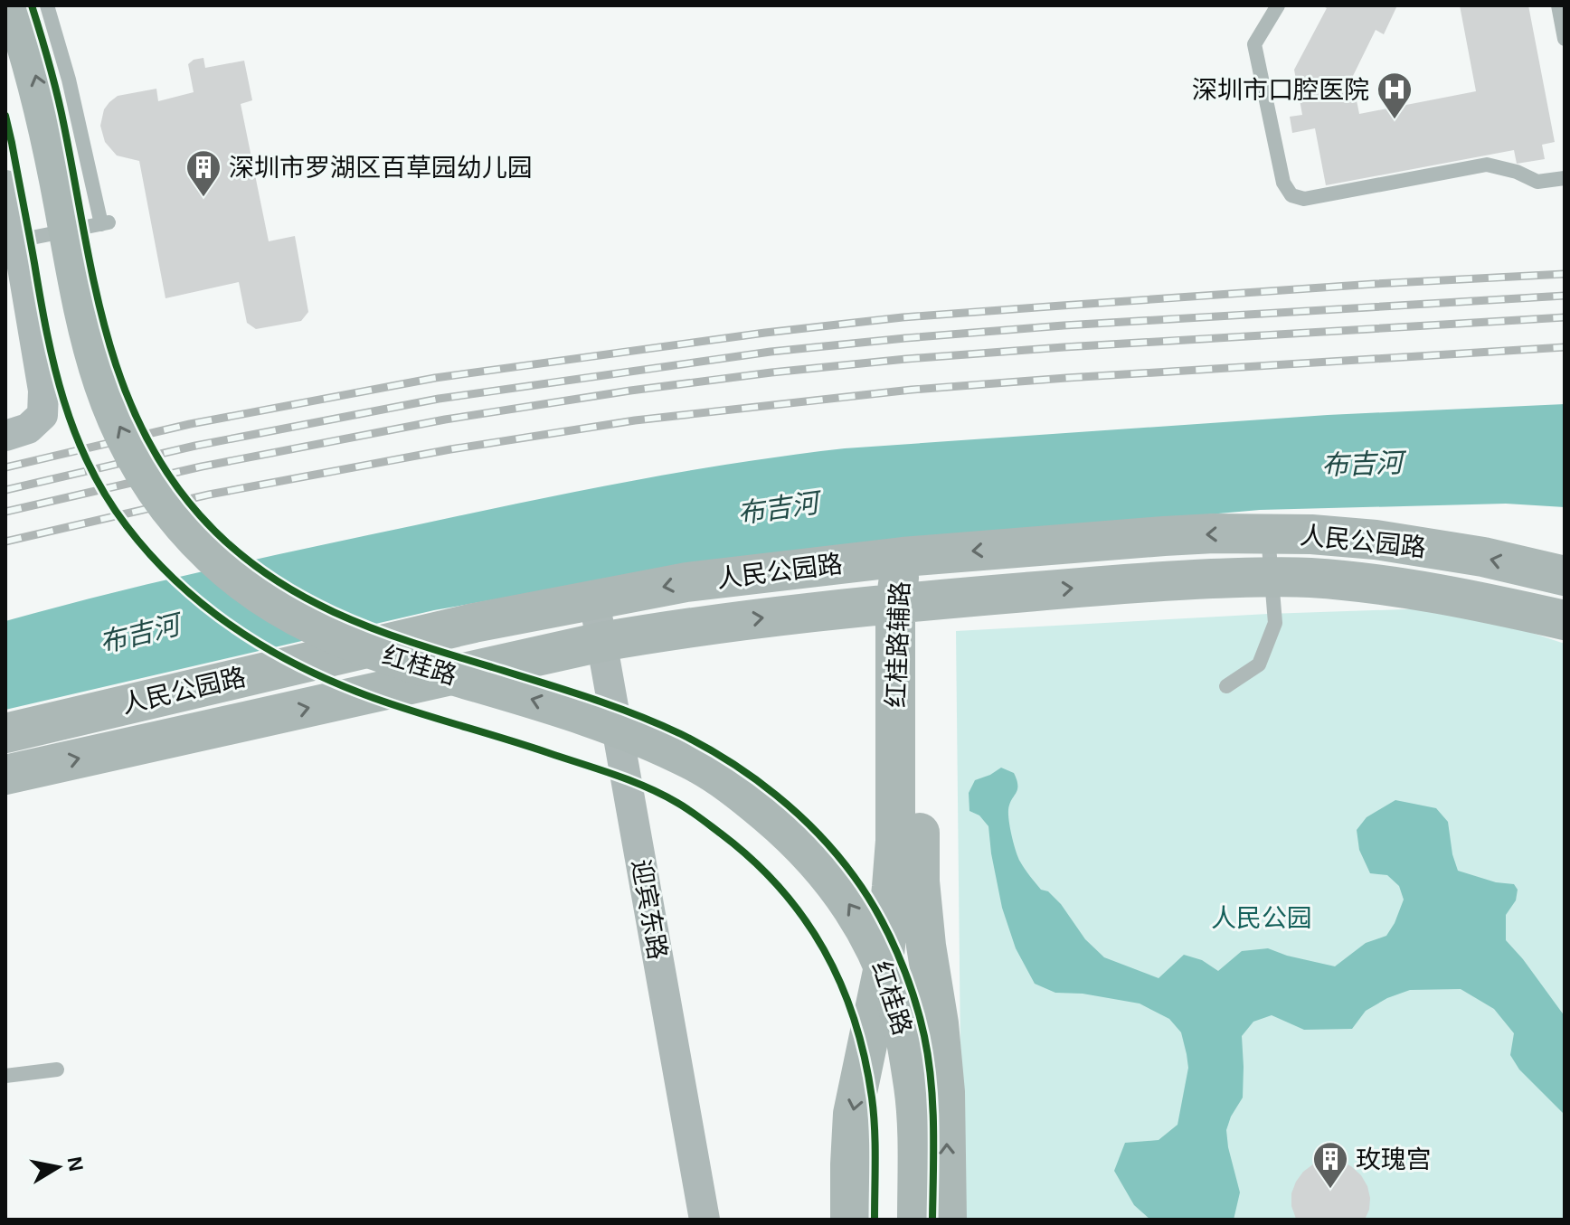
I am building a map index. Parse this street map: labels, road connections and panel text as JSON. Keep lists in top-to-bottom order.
{
  "streets": {
    "main road": ["人民公园路", "红桂路辅路", "红桂路"],
    "street": ["迎宾东路"]
  },
  "crossings": [
    ["人民公园路", "红桂路辅路"],
    ["人民公园路", "迎宾东路"]
  ],
  "water": ["布吉河"],
  "parks": ["人民公园"],
  "places": {
    "hospital": ["深圳市口腔医院"],
    "building": ["深圳市罗湖区百草园幼儿园", "玫瑰宫"]
  },
  "north": "right"
}
